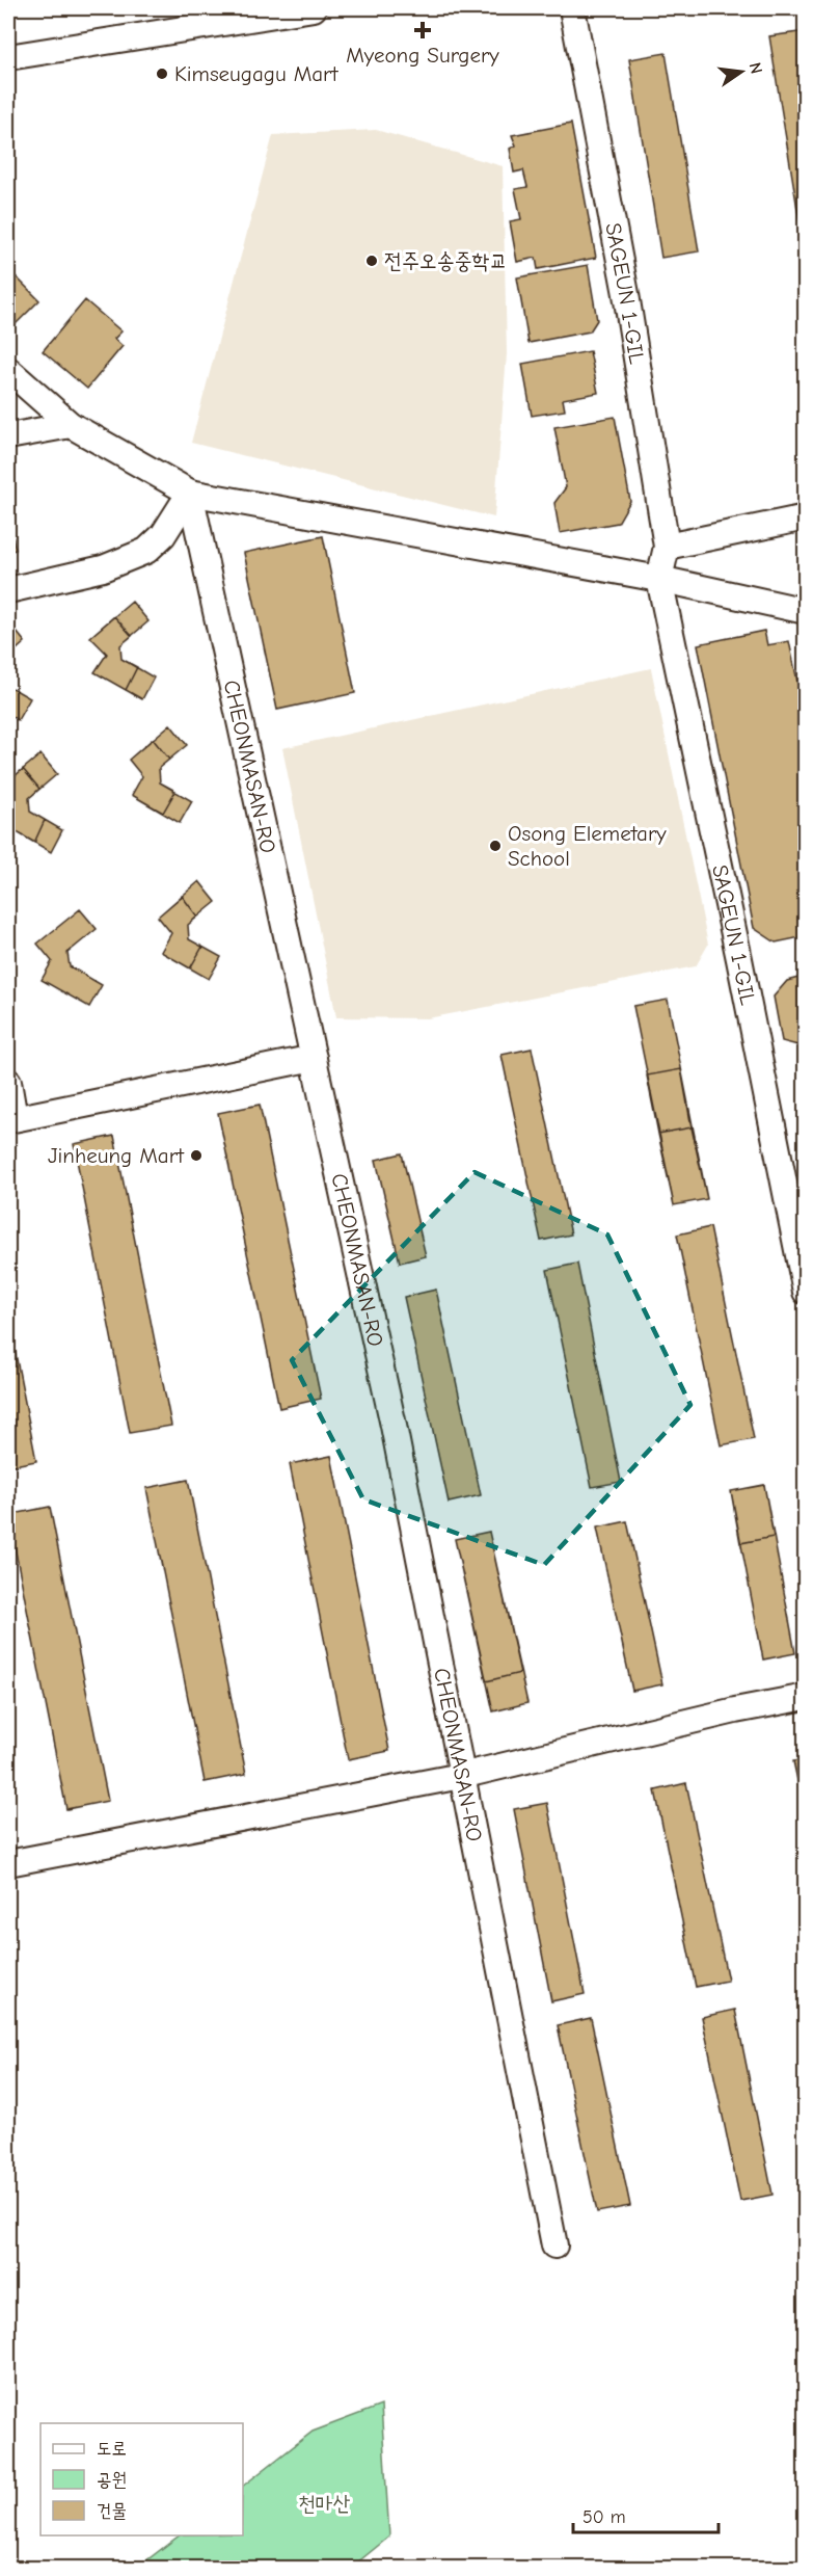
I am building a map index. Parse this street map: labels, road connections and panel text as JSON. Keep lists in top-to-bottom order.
{
  "streets": {
    "street": ["SAGEUN 1-GIL", "CHEONMASAN-RO"]
  },
  "parks": ["천마산"],
  "places": {
    "health": ["Myeong Surgery"],
    "other": [
      "Kimseugagu Mart",
      "전주오송중학교",
      "Osong Elemetary School",
      "Jinheung Mart"
    ]
  },
  "legend": ["도로", "공원", "건물"],
  "scale_bar": "50 m",
  "north": "right"
}
